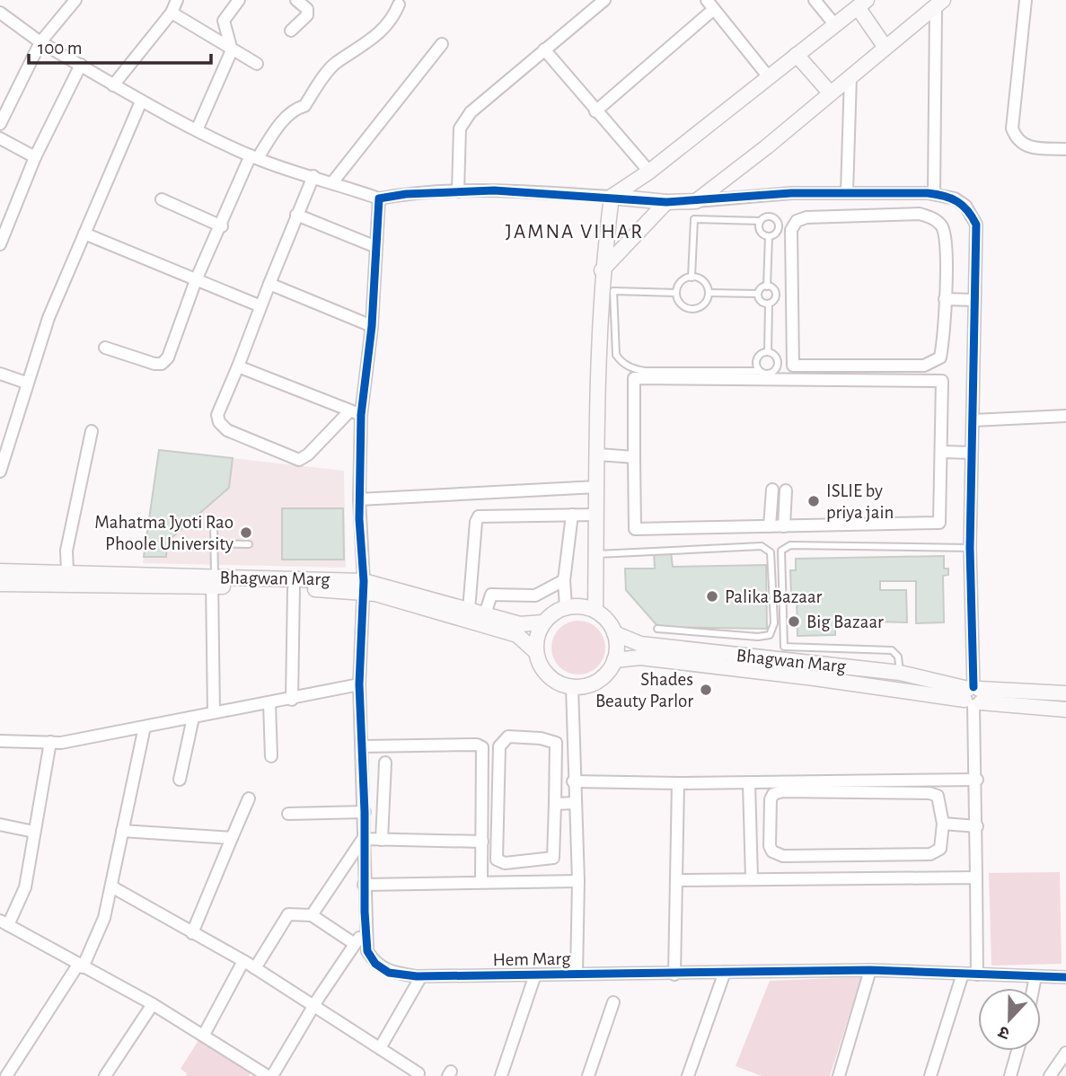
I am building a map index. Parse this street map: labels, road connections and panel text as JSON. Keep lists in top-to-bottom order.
{
  "streets": {
    "street": ["Bhagwan Marg", "Hem Marg"]
  },
  "crossings": [
    ["Bhagwan Marg", "Hem Marg"]
  ],
  "districts": ["JAMNA VIHAR"],
  "places": [
    "ISLIE by priya jain",
    "Mahatma Jyoti Rao Phoole University",
    "Palika Bazaar",
    "Big Bazaar",
    "Shades Beauty Parlor"
  ],
  "scale_bar": "100 m",
  "north": "bottom"
}
